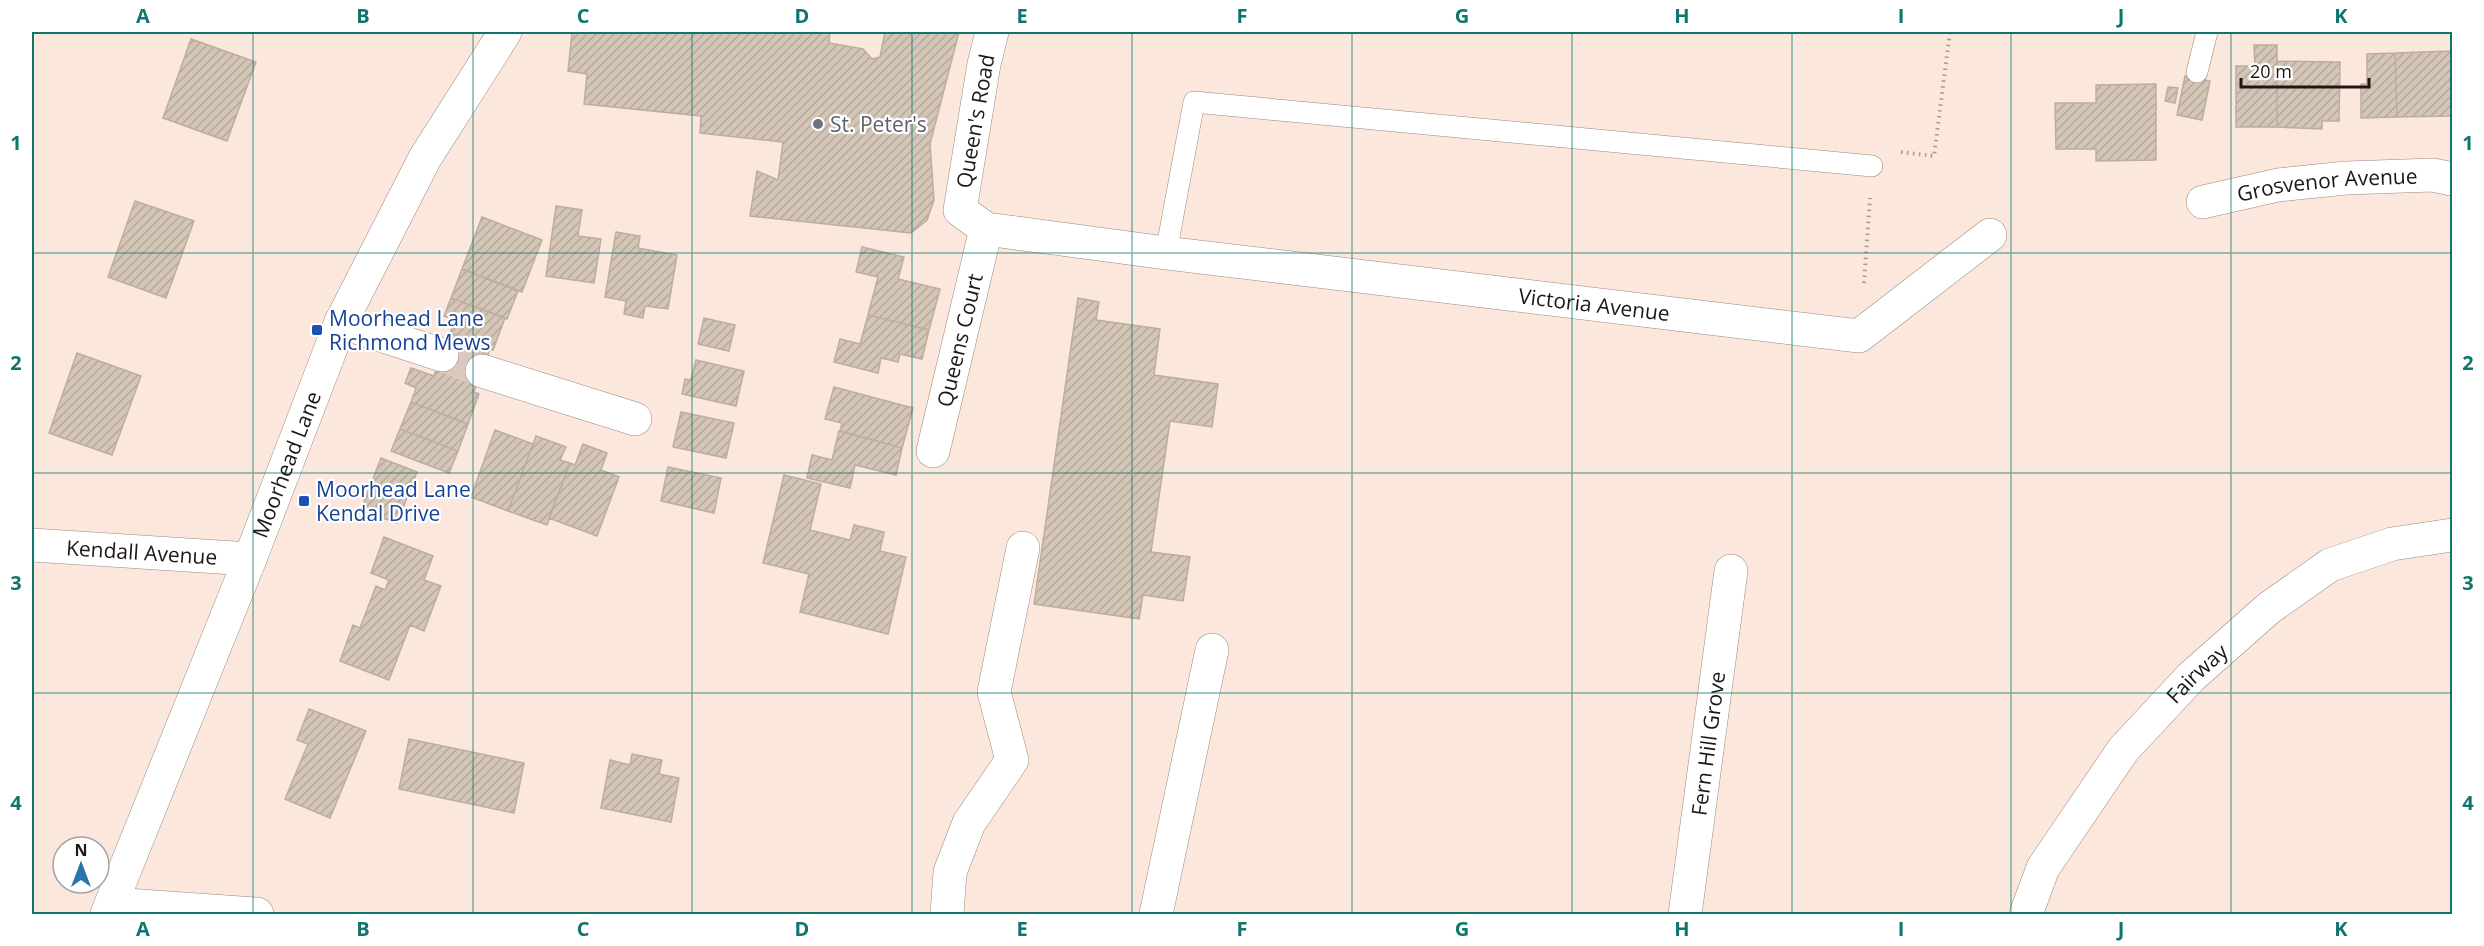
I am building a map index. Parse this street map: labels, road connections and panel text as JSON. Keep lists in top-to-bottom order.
{
  "streets": {
    "street": [
      "Queen's Road",
      "Grosvenor Avenue",
      "Victoria Avenue",
      "Queens Court",
      "Moorhead Lane",
      "Kendall Avenue",
      "Fairway",
      "Fern Hill Grove"
    ]
  },
  "crossings": [
    ["Queen's Road", "Victoria Avenue"],
    ["Queen's Road", "Queens Court"],
    ["Victoria Avenue", "Queens Court"],
    ["Moorhead Lane", "Kendall Avenue"]
  ],
  "places": {
    "other": ["St. Peter's"],
    "transit": ["Moorhead Lane Richmond Mews", "Moorhead Lane Kendal Drive"]
  },
  "scale_bar": "20 m",
  "north": "top",
  "grid": {
    "columns": [
      "A",
      "B",
      "C",
      "D",
      "E",
      "F",
      "G",
      "H",
      "I",
      "J",
      "K"
    ],
    "rows": [
      "1",
      "2",
      "3",
      "4"
    ]
  }
}
